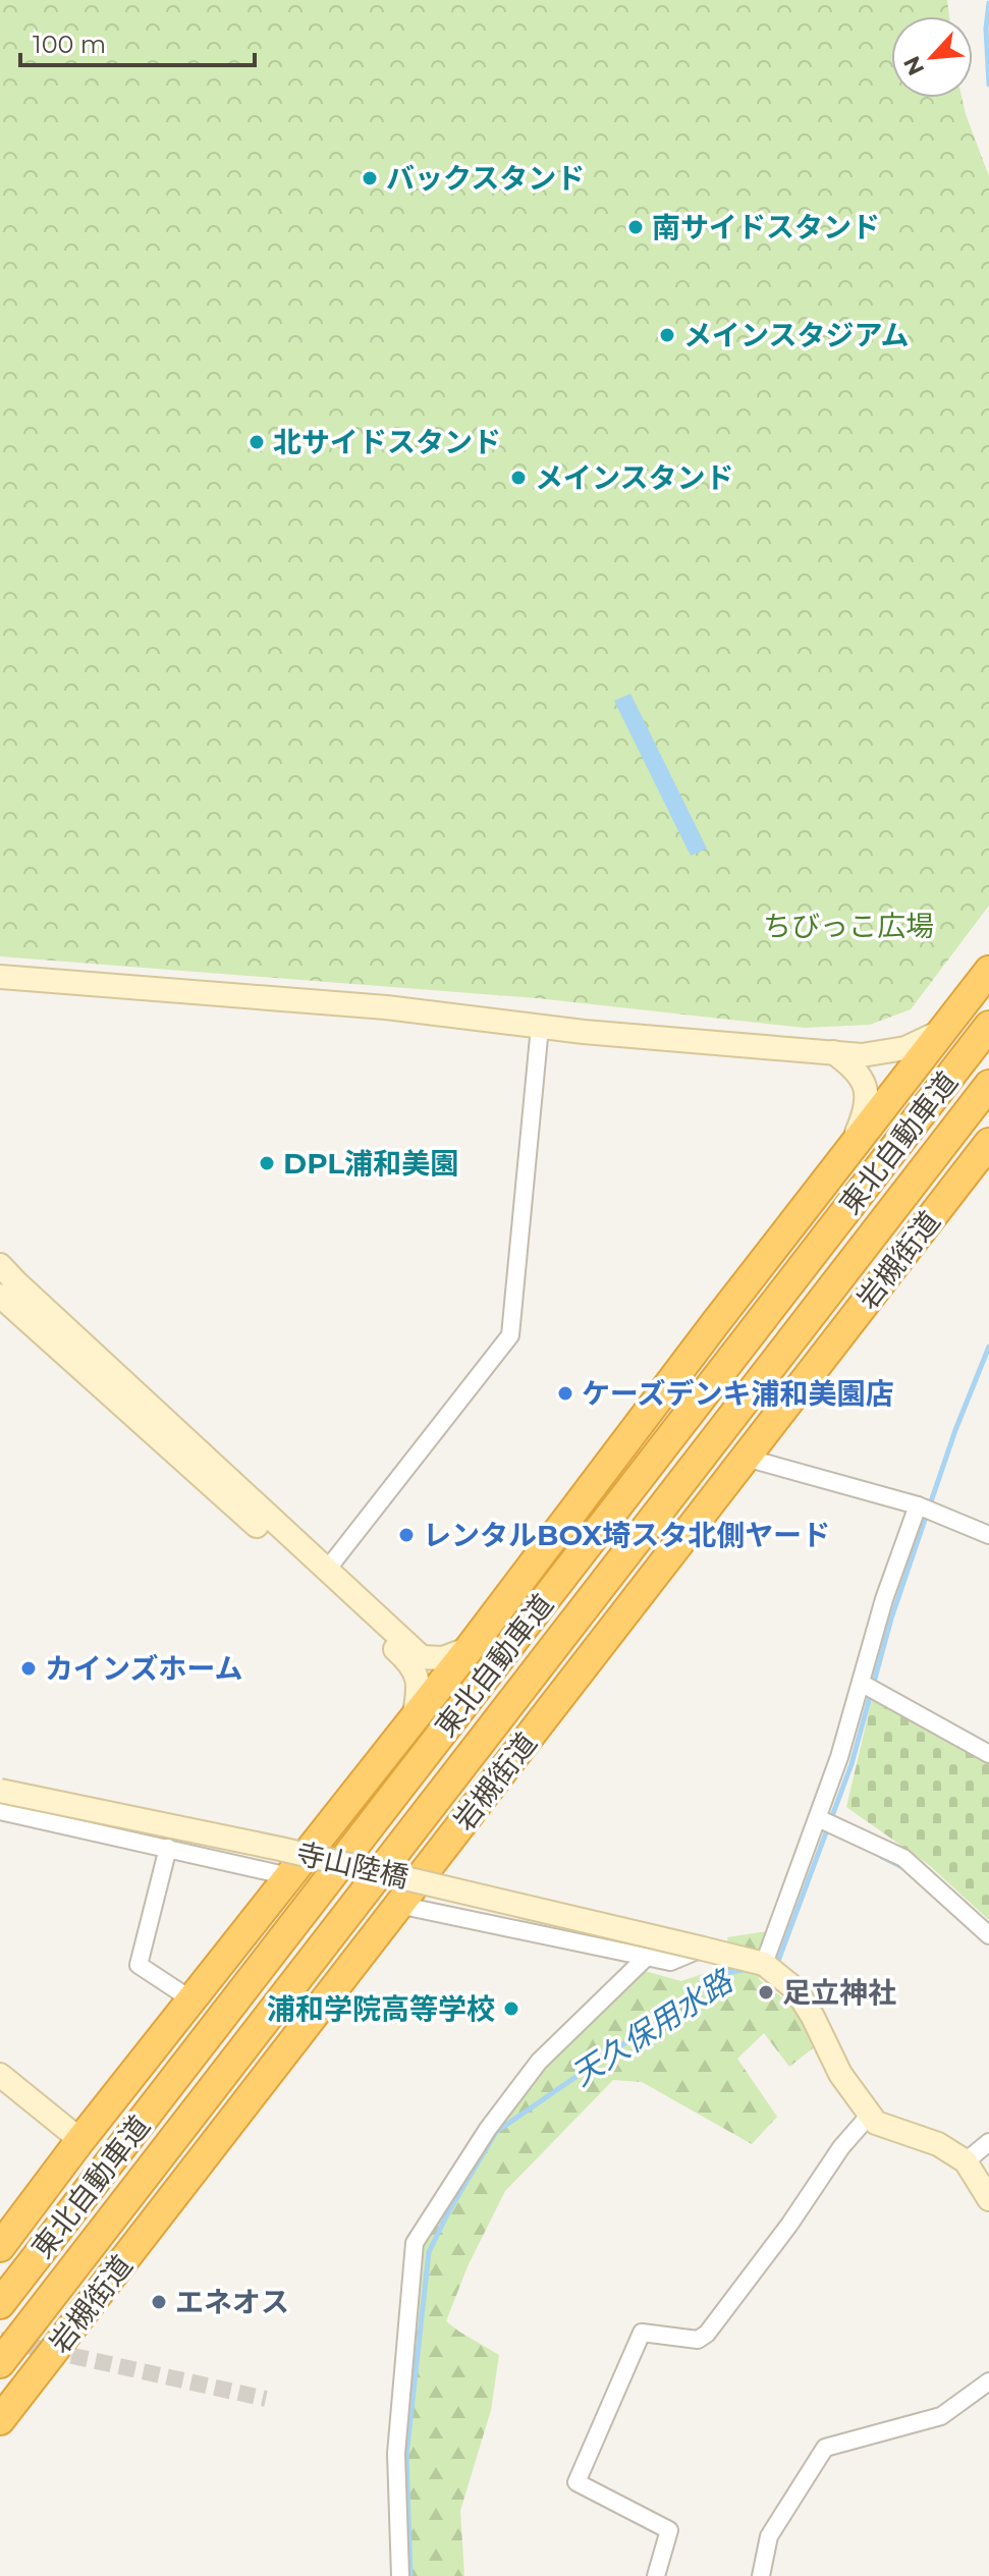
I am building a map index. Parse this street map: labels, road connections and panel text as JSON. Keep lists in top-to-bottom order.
{
  "streets": {
    "highway": ["東北自動車道", "岩槻街道"],
    "street": ["寺山陸橋"]
  },
  "water": ["天久保用水路"],
  "parks": ["ちびっこ広場"],
  "places": [
    "バックスタンド",
    "南サイドスタンド",
    "メインスタジアム",
    "北サイドスタンド",
    "メインスタンド",
    "DPL浦和美園",
    "ケーズデンキ浦和美園店",
    "レンタルBOX埼スタ北側ヤード",
    "カインズホーム",
    "足立神社",
    "浦和学院高等学校",
    "エネオス"
  ],
  "scale_bar": "100 m",
  "north": "bottom left"
}
